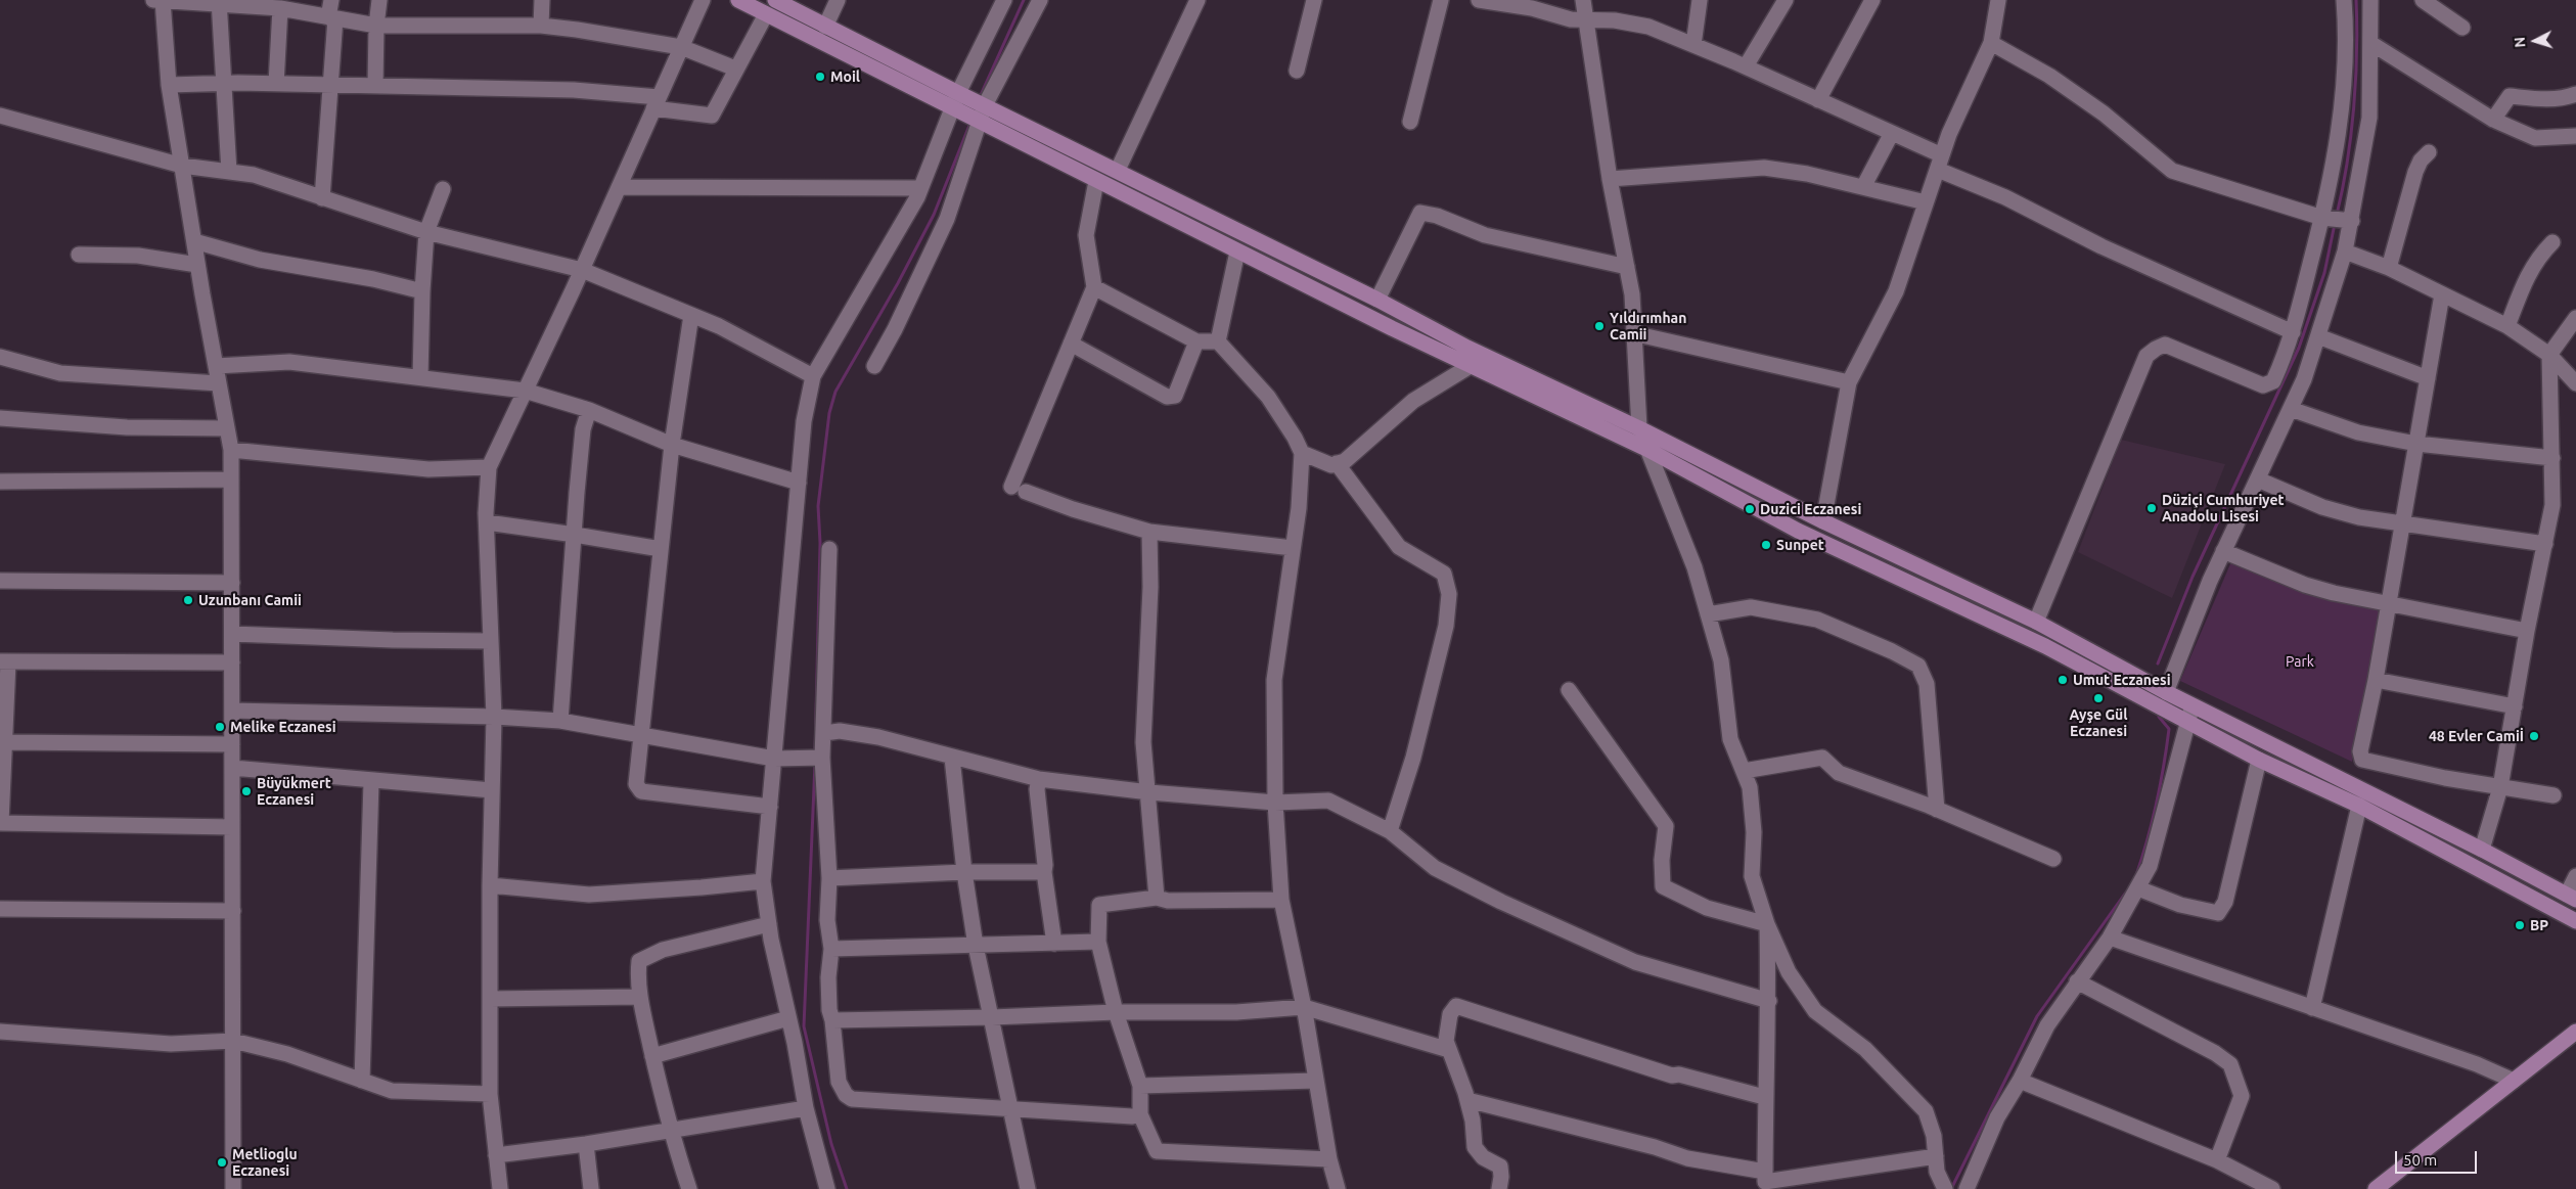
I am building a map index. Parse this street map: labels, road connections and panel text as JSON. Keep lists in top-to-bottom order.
{
  "parks": ["Park"],
  "places": [
    "Moil",
    "Yıldırımhan Camii",
    "Düziçi Cumhuriyet Anadolu Lisesi",
    "Duzici Eczanesi",
    "Sunpet",
    "Uzunbanı Camii",
    "Umut Eczanesi",
    "Ayşe Gül Eczanesi",
    "Melike Eczanesi",
    "48 Evler Camiİ",
    "Büyükmert Eczanesi",
    "BP",
    "Metlioglu Eczanesi"
  ],
  "scale_bar": "50 m",
  "north": "left"
}
